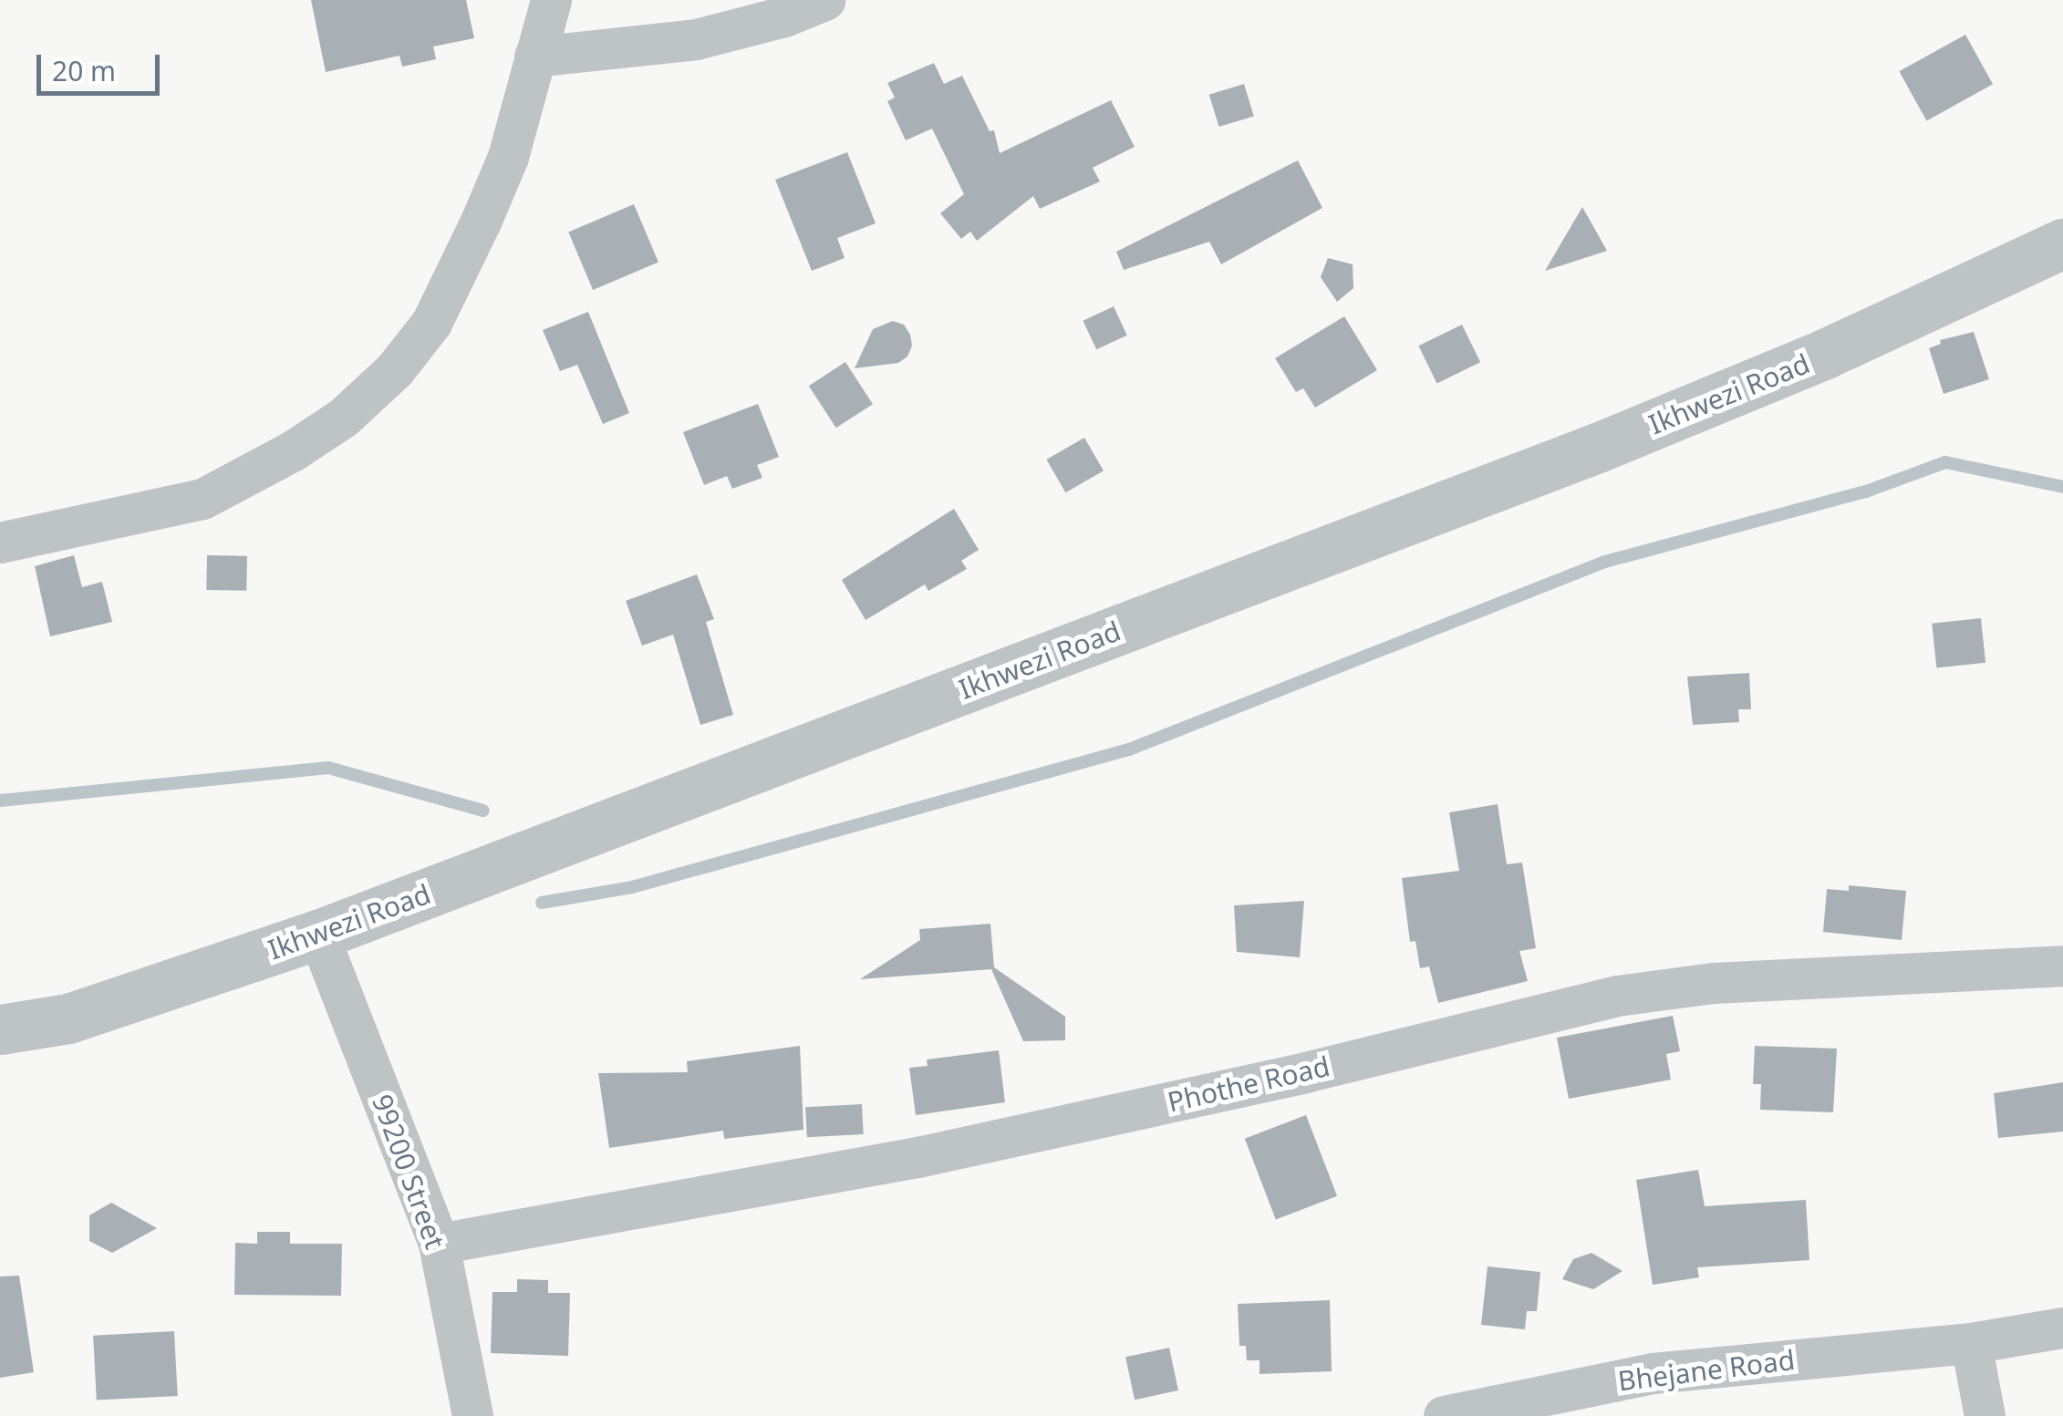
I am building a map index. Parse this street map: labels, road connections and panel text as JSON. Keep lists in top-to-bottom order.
{
  "streets": {
    "street": [
      "Ikhwezi Road",
      "Phothe Road",
      "99200 Street",
      "Bhejane Road"
    ]
  },
  "crossings": [
    ["Ikhwezi Road", "99200 Street"],
    ["Phothe Road", "99200 Street"]
  ],
  "scale_bar": "20 m"
}
